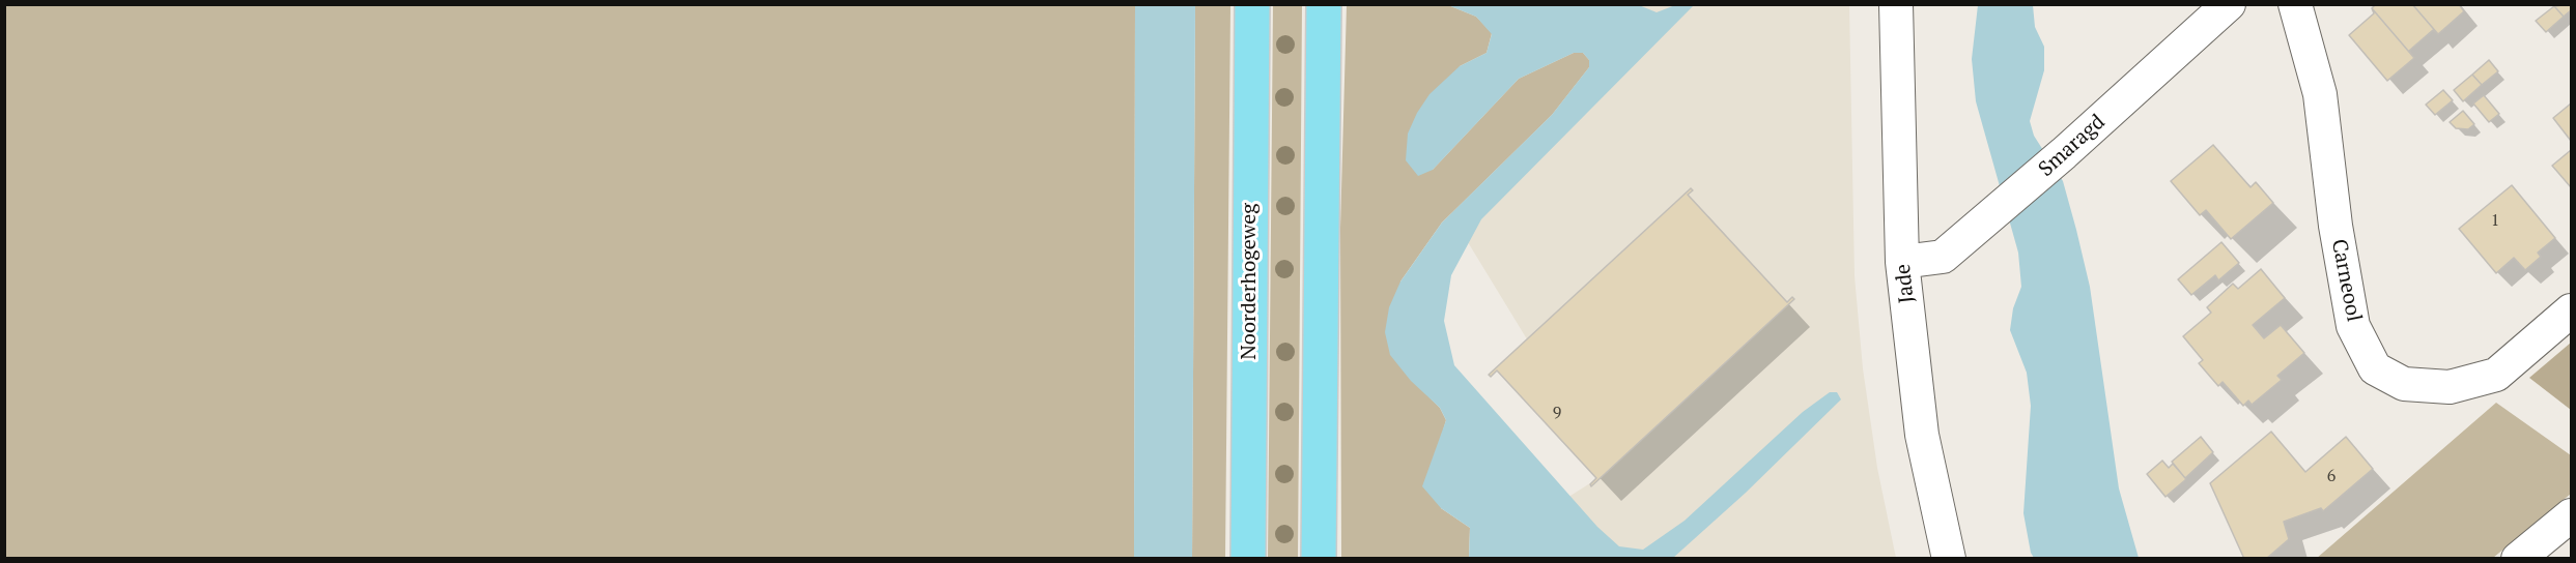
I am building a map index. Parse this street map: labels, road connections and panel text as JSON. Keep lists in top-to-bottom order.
{
  "streets": {
    "main road": ["Noorderhogeweg"],
    "street": ["Smaragd", "Carneool", "Jade"]
  },
  "crossings": [
    ["Smaragd", "Jade"]
  ],
  "house_numbers": ["1", "9", "6"]
}
